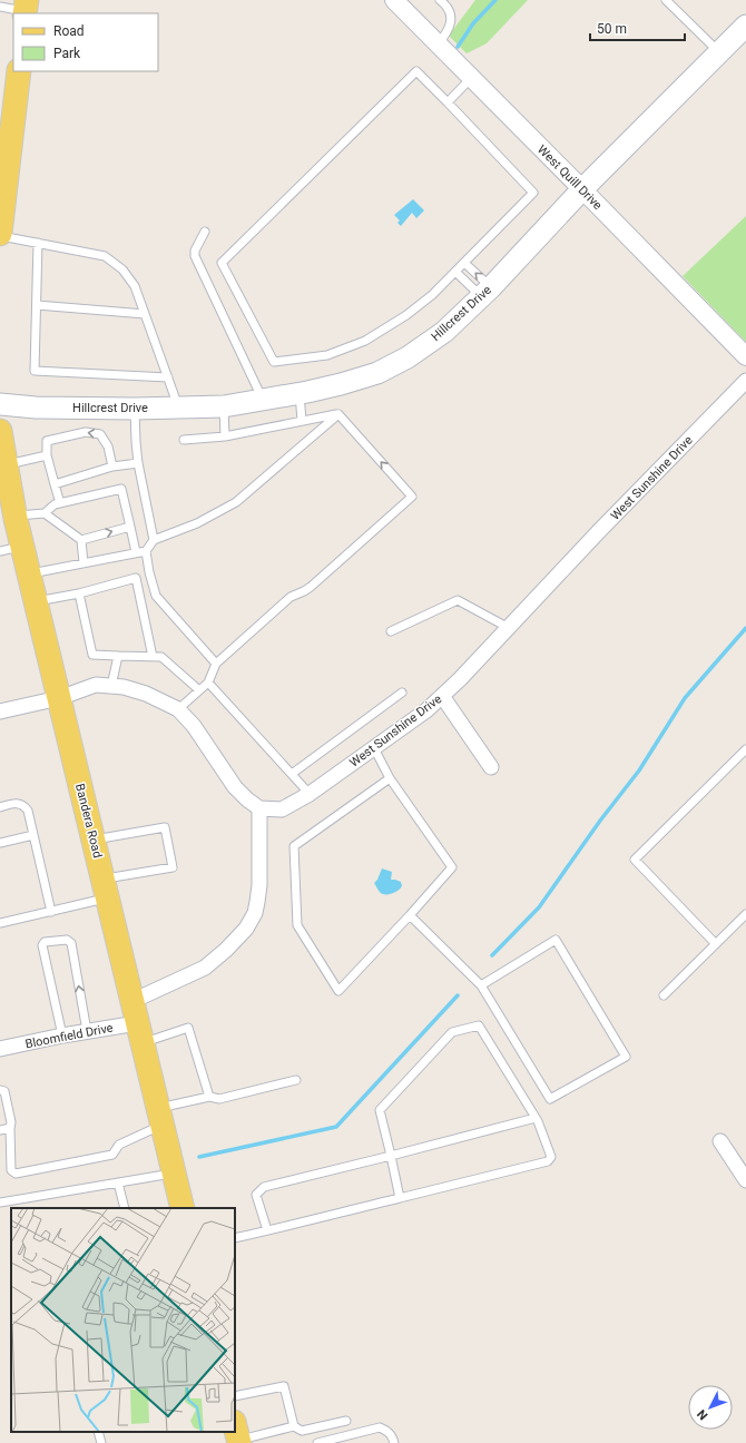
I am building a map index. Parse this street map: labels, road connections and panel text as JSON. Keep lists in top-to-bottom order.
{
  "streets": {
    "main road": ["Hillcrest Drive", "Bandera Road"],
    "street": ["West Quill Drive", "West Sunshine Drive", "Bloomfield Drive"]
  },
  "crossings": [
    ["West Quill Drive", "Hillcrest Drive"],
    ["Bandera Road", "Bloomfield Drive"]
  ],
  "legend": ["Road", "Park"],
  "scale_bar": "50 m",
  "north": "bottom left"
}
